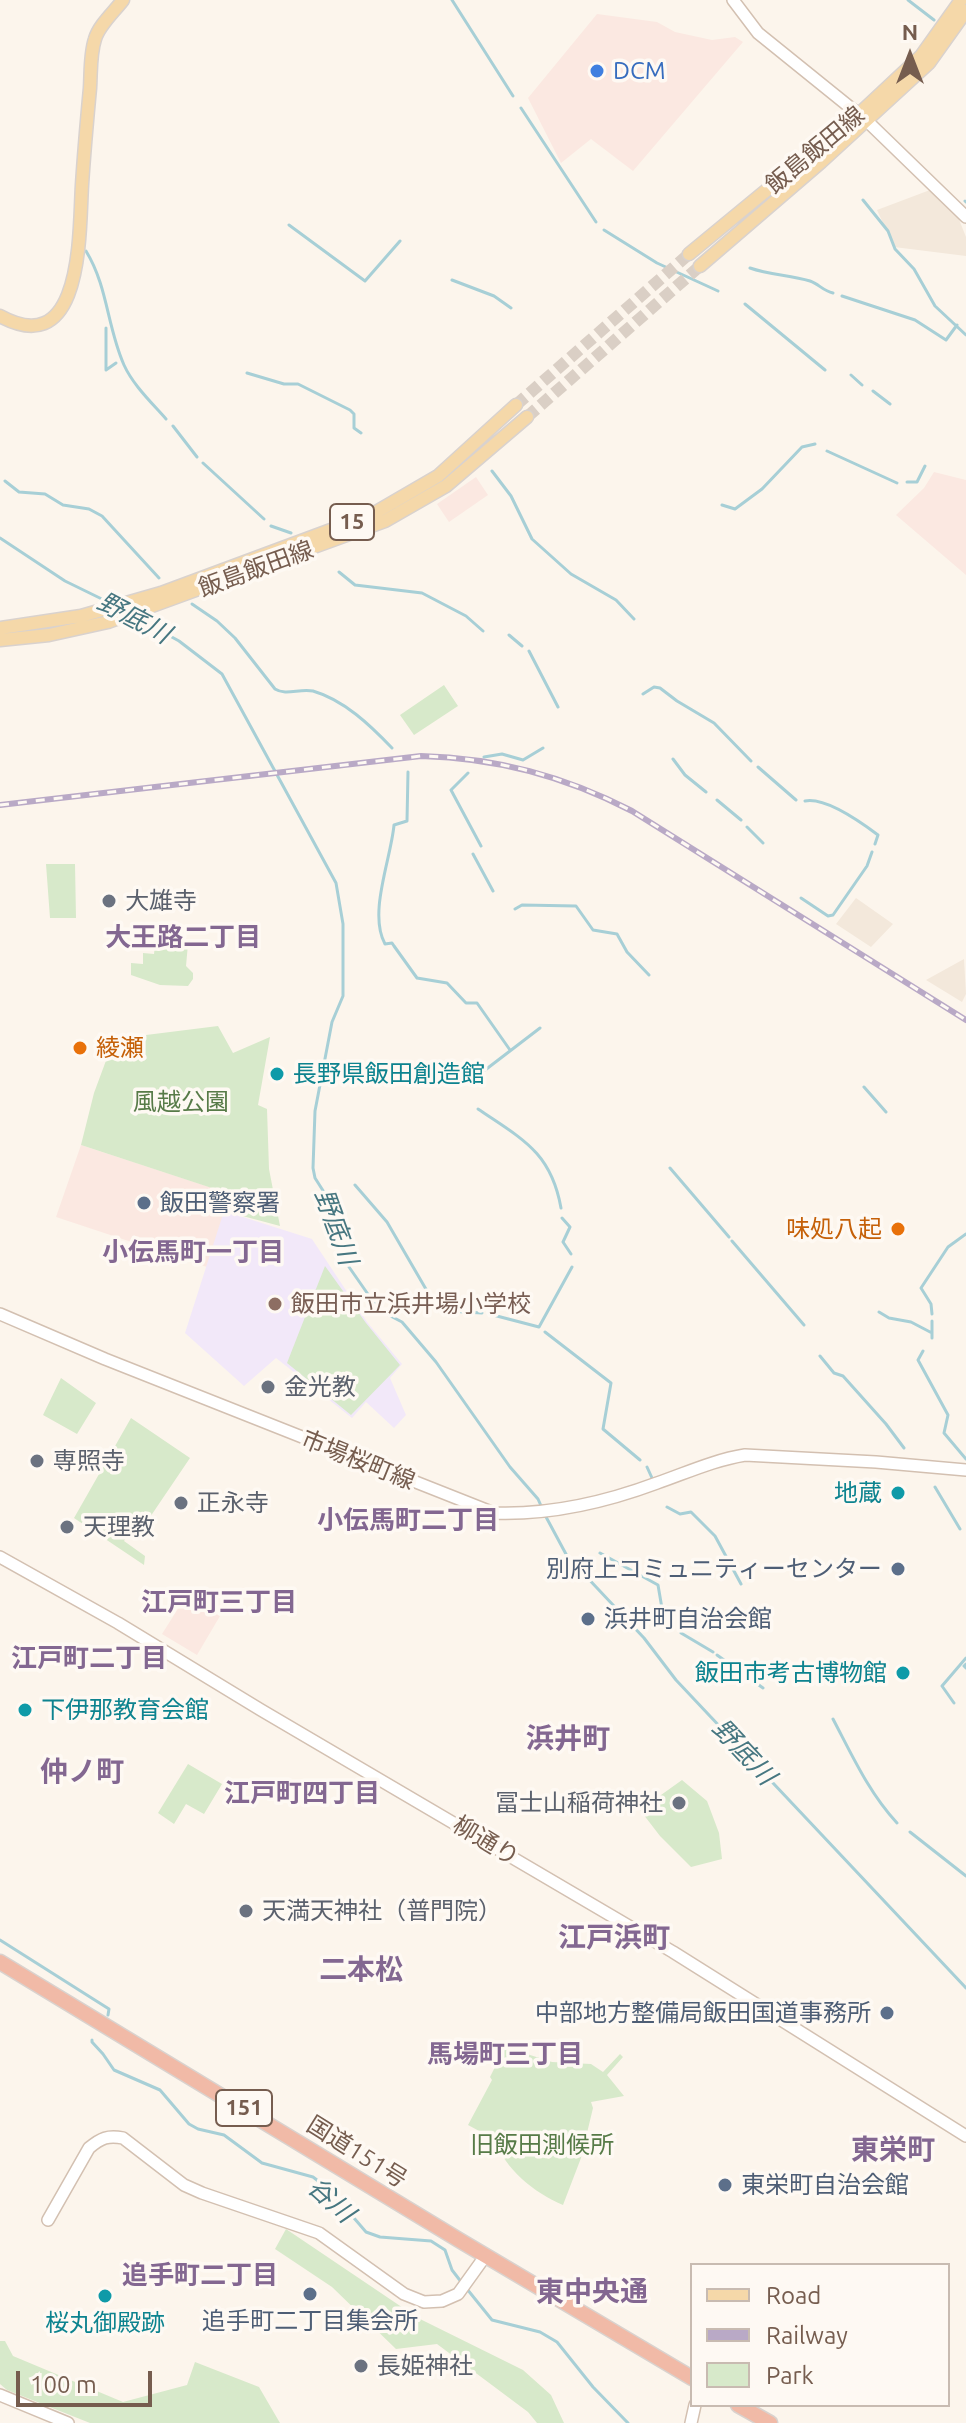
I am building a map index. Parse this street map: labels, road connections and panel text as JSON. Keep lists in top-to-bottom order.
{
  "streets": {
    "highway": ["151", "国道151号"],
    "main road": ["飯島飯田線", "15"],
    "street": ["市場桜町線", "柳通り"]
  },
  "districts": [
    "大王路二丁目",
    "小伝馬町一丁目",
    "小伝馬町二丁目",
    "江戸町三丁目",
    "江戸町二丁目",
    "浜井町",
    "仲ノ町",
    "江戸町四丁目",
    "江戸浜町",
    "二本松",
    "馬場町三丁目",
    "東栄町",
    "追手町二丁目",
    "東中央通"
  ],
  "water": ["野底川", "谷川"],
  "parks": ["風越公園", "旧飯田測候所"],
  "places": [
    "DCM",
    "大雄寺",
    "綾瀬",
    "長野県飯田創造館",
    "飯田警察署",
    "味処八起",
    "飯田市立浜井場小学校",
    "金光教",
    "専照寺",
    "地蔵",
    "正永寺",
    "天理教",
    "別府上コミュニティーセンター",
    "浜井町自治会館",
    "飯田市考古博物館",
    "下伊那教育会館",
    "冨士山稲荷神社",
    "天満天神社（普門院）",
    "中部地方整備局飯田国道事務所",
    "東栄町自治会館",
    "追手町二丁目集会所",
    "桜丸御殿跡",
    "長姫神社"
  ],
  "legend": ["Road", "Railway", "Park"],
  "scale_bar": "100 m",
  "north": "top"
}
